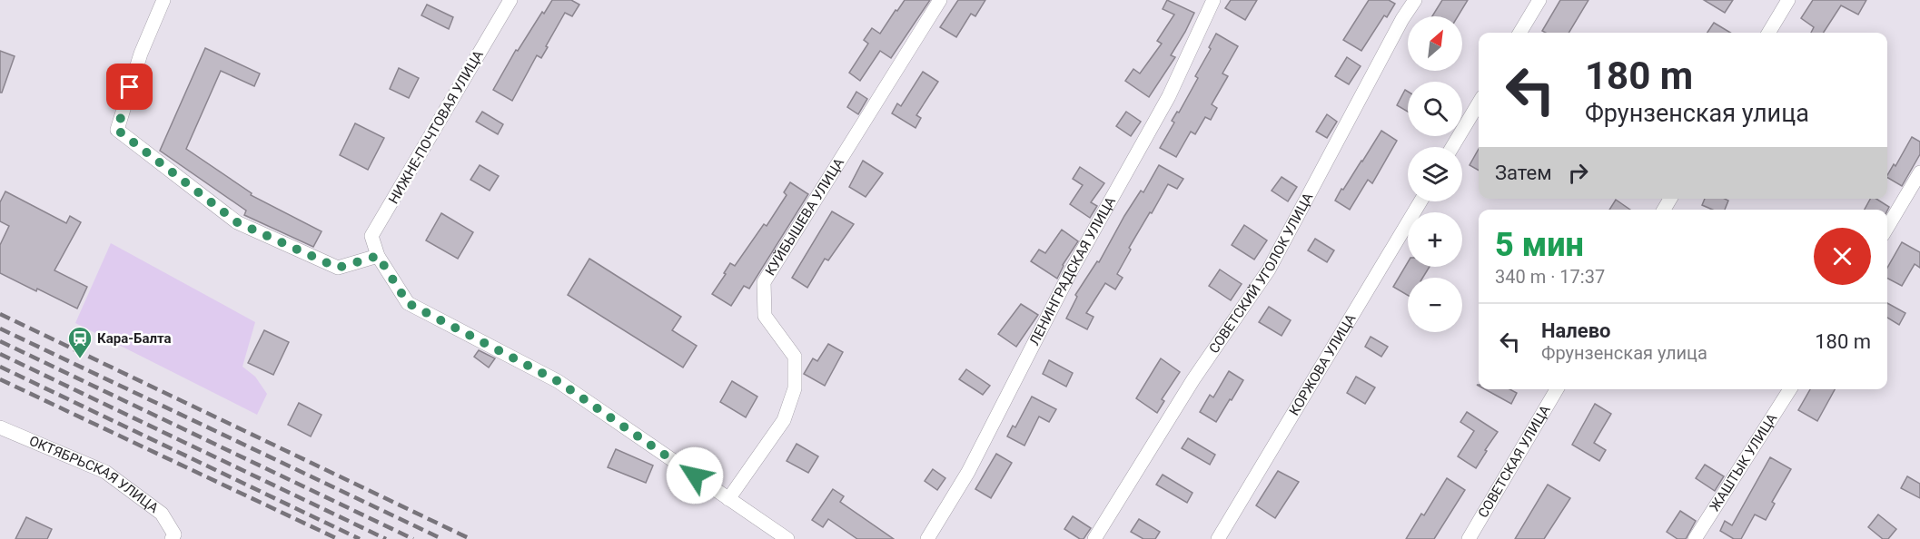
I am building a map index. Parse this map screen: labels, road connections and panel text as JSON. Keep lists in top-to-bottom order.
{
  "streets": {
    "street": [
      "НИЖНЕ-ПОЧТОВАЯ УЛИЦА",
      "КУЙБЫШЕВА УЛИЦА",
      "ЛЕНИНГРАДСКАЯ УЛИЦА",
      "СОВЕТСКИЙ УГОЛОК УЛИЦА",
      "КОРЖОВА УЛИЦА",
      "СОВЕТСКАЯ УЛИЦА",
      "ЖАШТЫК УЛИЦА",
      "ОКТЯБРЬСКАЯ УЛИЦА"
    ]
  },
  "places": {
    "station": ["Кара-Балта"]
  },
  "north": "top right",
  "page": {
    "map_buttons": ["+", "−"],
    "turn": ["180 m", "Фрунзенская улица"],
    "then": "Затем",
    "heading": ["5 мин", "340 m · 17:37"],
    "list": [
      {
        "name": "Налево",
        "note": "Фрунзенская улица",
        "value": "180 m"
      }
    ]
  }
}
